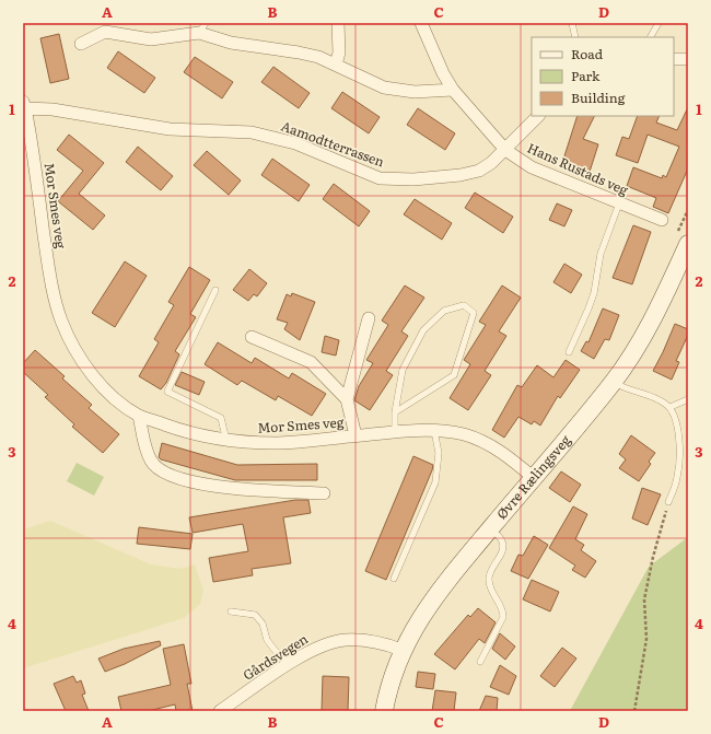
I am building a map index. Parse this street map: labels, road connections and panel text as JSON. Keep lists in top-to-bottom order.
{
  "streets": {
    "main road": ["Øvre Rælingsveg"],
    "street": [
      "Aamodtterrassen",
      "Hans Rustads veg",
      "Mor Smes veg",
      "Gårdsvegen"
    ]
  },
  "crossings": [
    ["Aamodtterrassen", "Hans Rustads veg"],
    ["Aamodtterrassen", "Mor Smes veg"],
    ["Mor Smes veg", "Øvre Rælingsveg"],
    ["Øvre Rælingsveg", "Gårdsvegen"]
  ],
  "legend": ["Road", "Park", "Building"],
  "grid": {
    "columns": [
      "A",
      "B",
      "C",
      "D"
    ],
    "rows": [
      "1",
      "2",
      "3",
      "4"
    ]
  }
}
